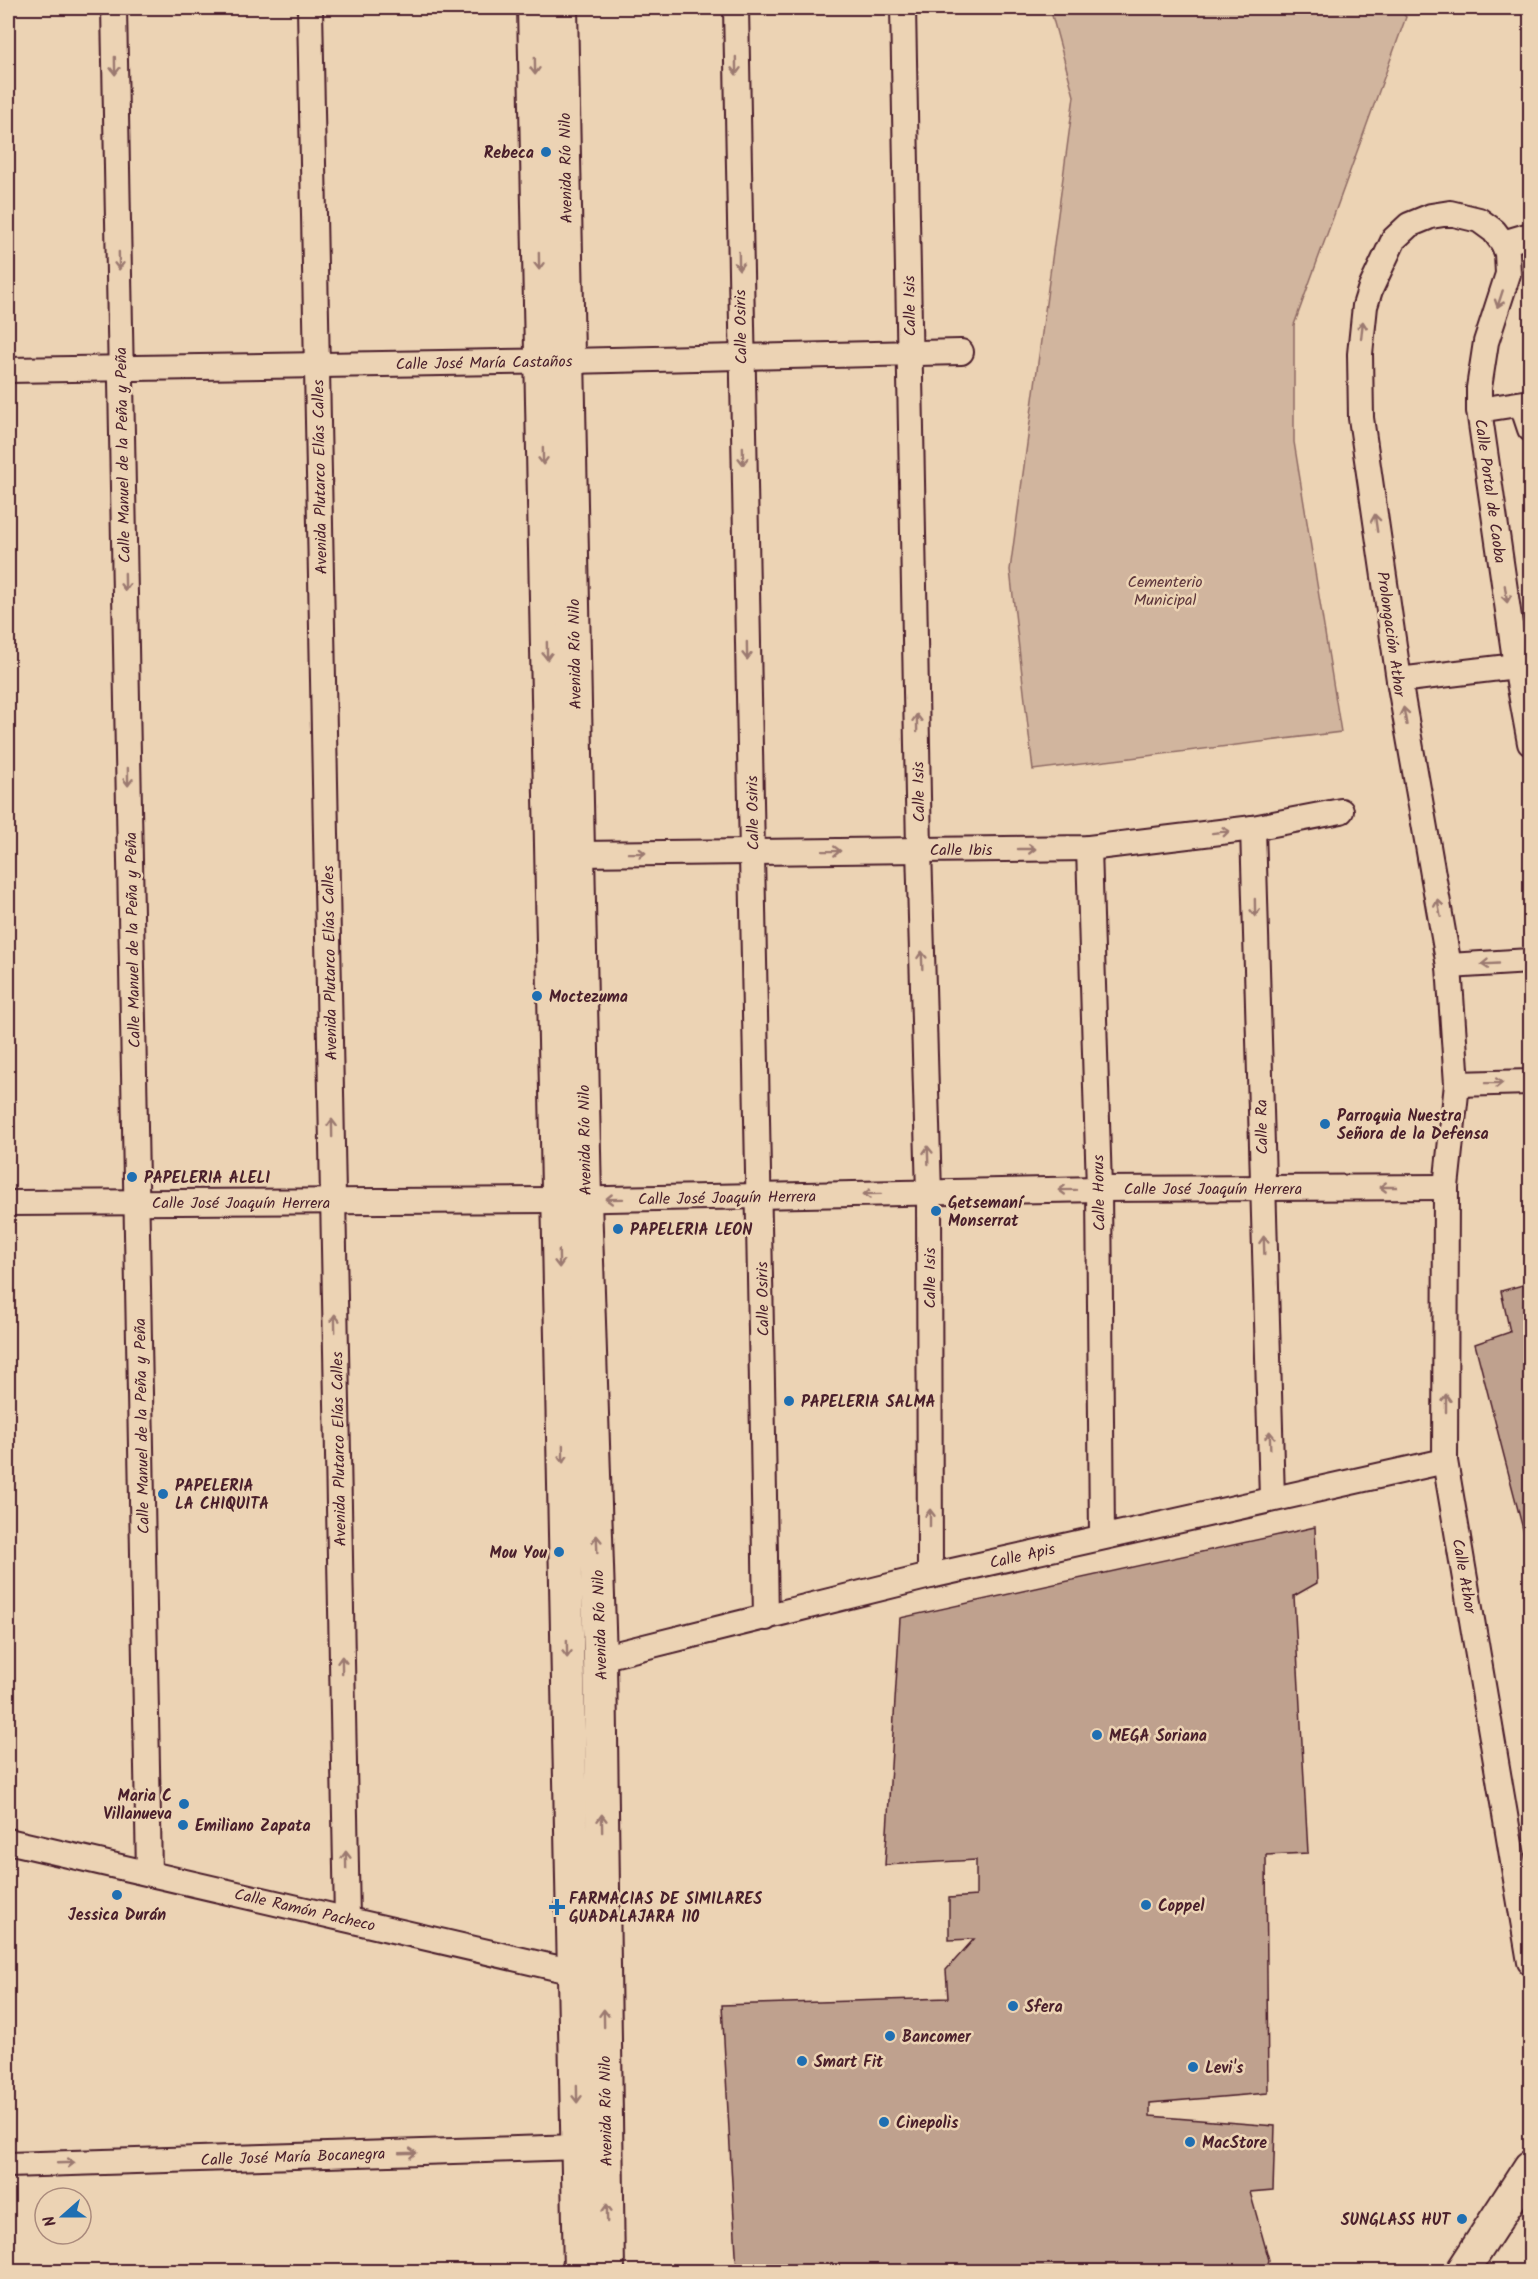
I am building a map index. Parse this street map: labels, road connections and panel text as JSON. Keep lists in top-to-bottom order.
{
  "streets": {
    "main road": ["Avenida Río Nilo"],
    "street": [
      "Calle Isis",
      "Calle Osiris",
      "Calle José María Castaños",
      "Calle Manuel de la Peña y Peña",
      "Avenida Plutarco Elías Calles",
      "Calle Portal de Caoba",
      "Prolongación Athor",
      "Calle Ibis",
      "Calle Ra",
      "Calle José Joaquín Herrera",
      "Calle Horus",
      "Calle Apis",
      "Calle Athor",
      "Calle Ramón Pacheco",
      "Calle José María Bocanegra"
    ]
  },
  "crossings": [
    ["Avenida Río Nilo", "Calle José María Castaños"],
    ["Avenida Río Nilo", "Calle Ibis"],
    ["Avenida Río Nilo", "Calle José Joaquín Herrera"],
    ["Avenida Río Nilo", "Calle Apis"],
    ["Avenida Río Nilo", "Calle Ramón Pacheco"],
    ["Avenida Río Nilo", "Calle José María Bocanegra"],
    ["Calle Isis", "Calle José María Castaños"],
    ["Calle Isis", "Calle Ibis"],
    ["Calle Isis", "Calle José Joaquín Herrera"],
    ["Calle Isis", "Calle Apis"],
    ["Calle Osiris", "Calle José María Castaños"],
    ["Calle Osiris", "Calle Ibis"],
    ["Calle Osiris", "Calle José Joaquín Herrera"],
    ["Calle Osiris", "Calle Apis"],
    ["Calle José María Castaños", "Calle Manuel de la Peña y Peña"],
    ["Calle José María Castaños", "Avenida Plutarco Elías Calles"],
    ["Calle Manuel de la Peña y Peña", "Calle José Joaquín Herrera"],
    ["Calle Manuel de la Peña y Peña", "Calle Ramón Pacheco"],
    ["Avenida Plutarco Elías Calles", "Calle José Joaquín Herrera"],
    ["Avenida Plutarco Elías Calles", "Calle Ramón Pacheco"],
    ["Calle Portal de Caoba", "Prolongación Athor"],
    ["Prolongación Athor", "Calle José Joaquín Herrera"],
    ["Prolongación Athor", "Calle Athor"],
    ["Calle Ibis", "Calle Ra"],
    ["Calle Ibis", "Calle Horus"],
    ["Calle Ra", "Calle José Joaquín Herrera"],
    ["Calle Ra", "Calle Apis"],
    ["Calle José Joaquín Herrera", "Calle Horus"],
    ["Calle José Joaquín Herrera", "Calle Athor"],
    ["Calle Horus", "Calle Apis"],
    ["Calle Apis", "Calle Athor"]
  ],
  "one_way": [
    "Calle Isis",
    "Calle Osiris",
    "Calle Manuel de la Peña y Peña",
    "Avenida Plutarco Elías Calles",
    "Calle Portal de Caoba",
    "Prolongación Athor",
    "Calle Ibis",
    "Calle José Joaquín Herrera",
    "Calle Athor",
    "Calle José María Bocanegra"
  ],
  "parks": ["Cementerio Municipal"],
  "places": {
    "other": [
      "Rebeca",
      "Moctezuma",
      "Parroquia Nuestra Señora de la Defensa",
      "PAPELERIA ALELI",
      "Getsemaní Monserrat",
      "PAPELERIA LEON",
      "PAPELERIA SALMA",
      "PAPELERIA LA CHIQUITA",
      "Mou You",
      "MEGA Soriana",
      "Maria C Villanueva",
      "Emiliano Zapata",
      "Jessica Durán",
      "Coppel",
      "Sfera",
      "Bancomer",
      "Smart Fit",
      "Levi's",
      "Cinepolis",
      "MacStore",
      "SUNGLASS HUT"
    ],
    "health": ["FARMACIAS DE SIMILARES GUADALAJARA 110"]
  },
  "north": "left"
}
